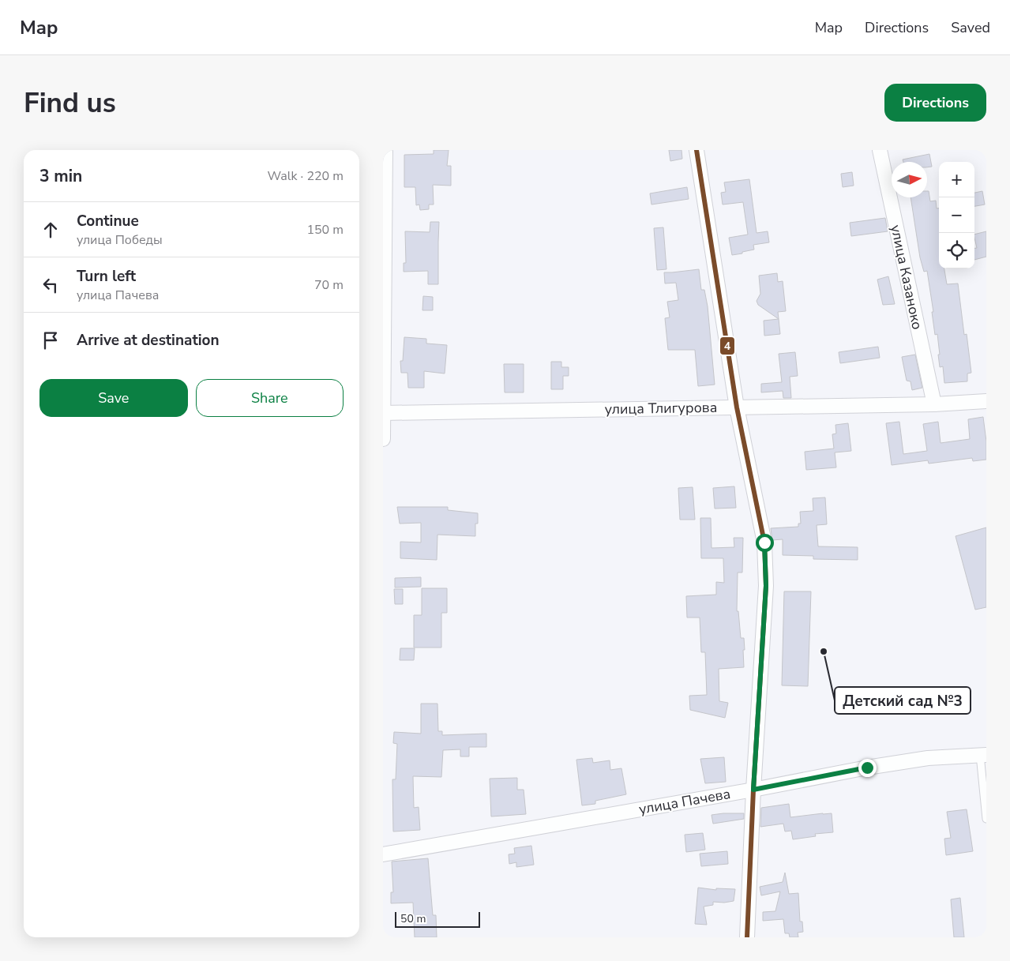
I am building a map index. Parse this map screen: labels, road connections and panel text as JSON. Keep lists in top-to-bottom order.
{
  "streets": {
    "street": ["улица Казаноко", "улица Тлигурова", "улица Пачева"]
  },
  "crossings": [
    ["улица Казаноко", "улица Тлигурова"]
  ],
  "places": ["Детский сад №3"],
  "lines": ["transit line 4"],
  "scale_bar": "50 m",
  "north": "right",
  "page": {
    "header": "Map",
    "nav": ["Map", "Directions", "Saved"],
    "buttons": [
      "Directions",
      ["Save", "Share"]
    ],
    "title": "Find us",
    "heading": ["3 min", "Walk · 220 m"],
    "map_buttons": ["+", "−"],
    "list": [
      ["Continue", "улица Победы", "150 m"],
      ["Turn left", "улица Пачева", "70 m"],
      "Arrive at destination"
    ],
    "scale": "50 m"
  }
}
